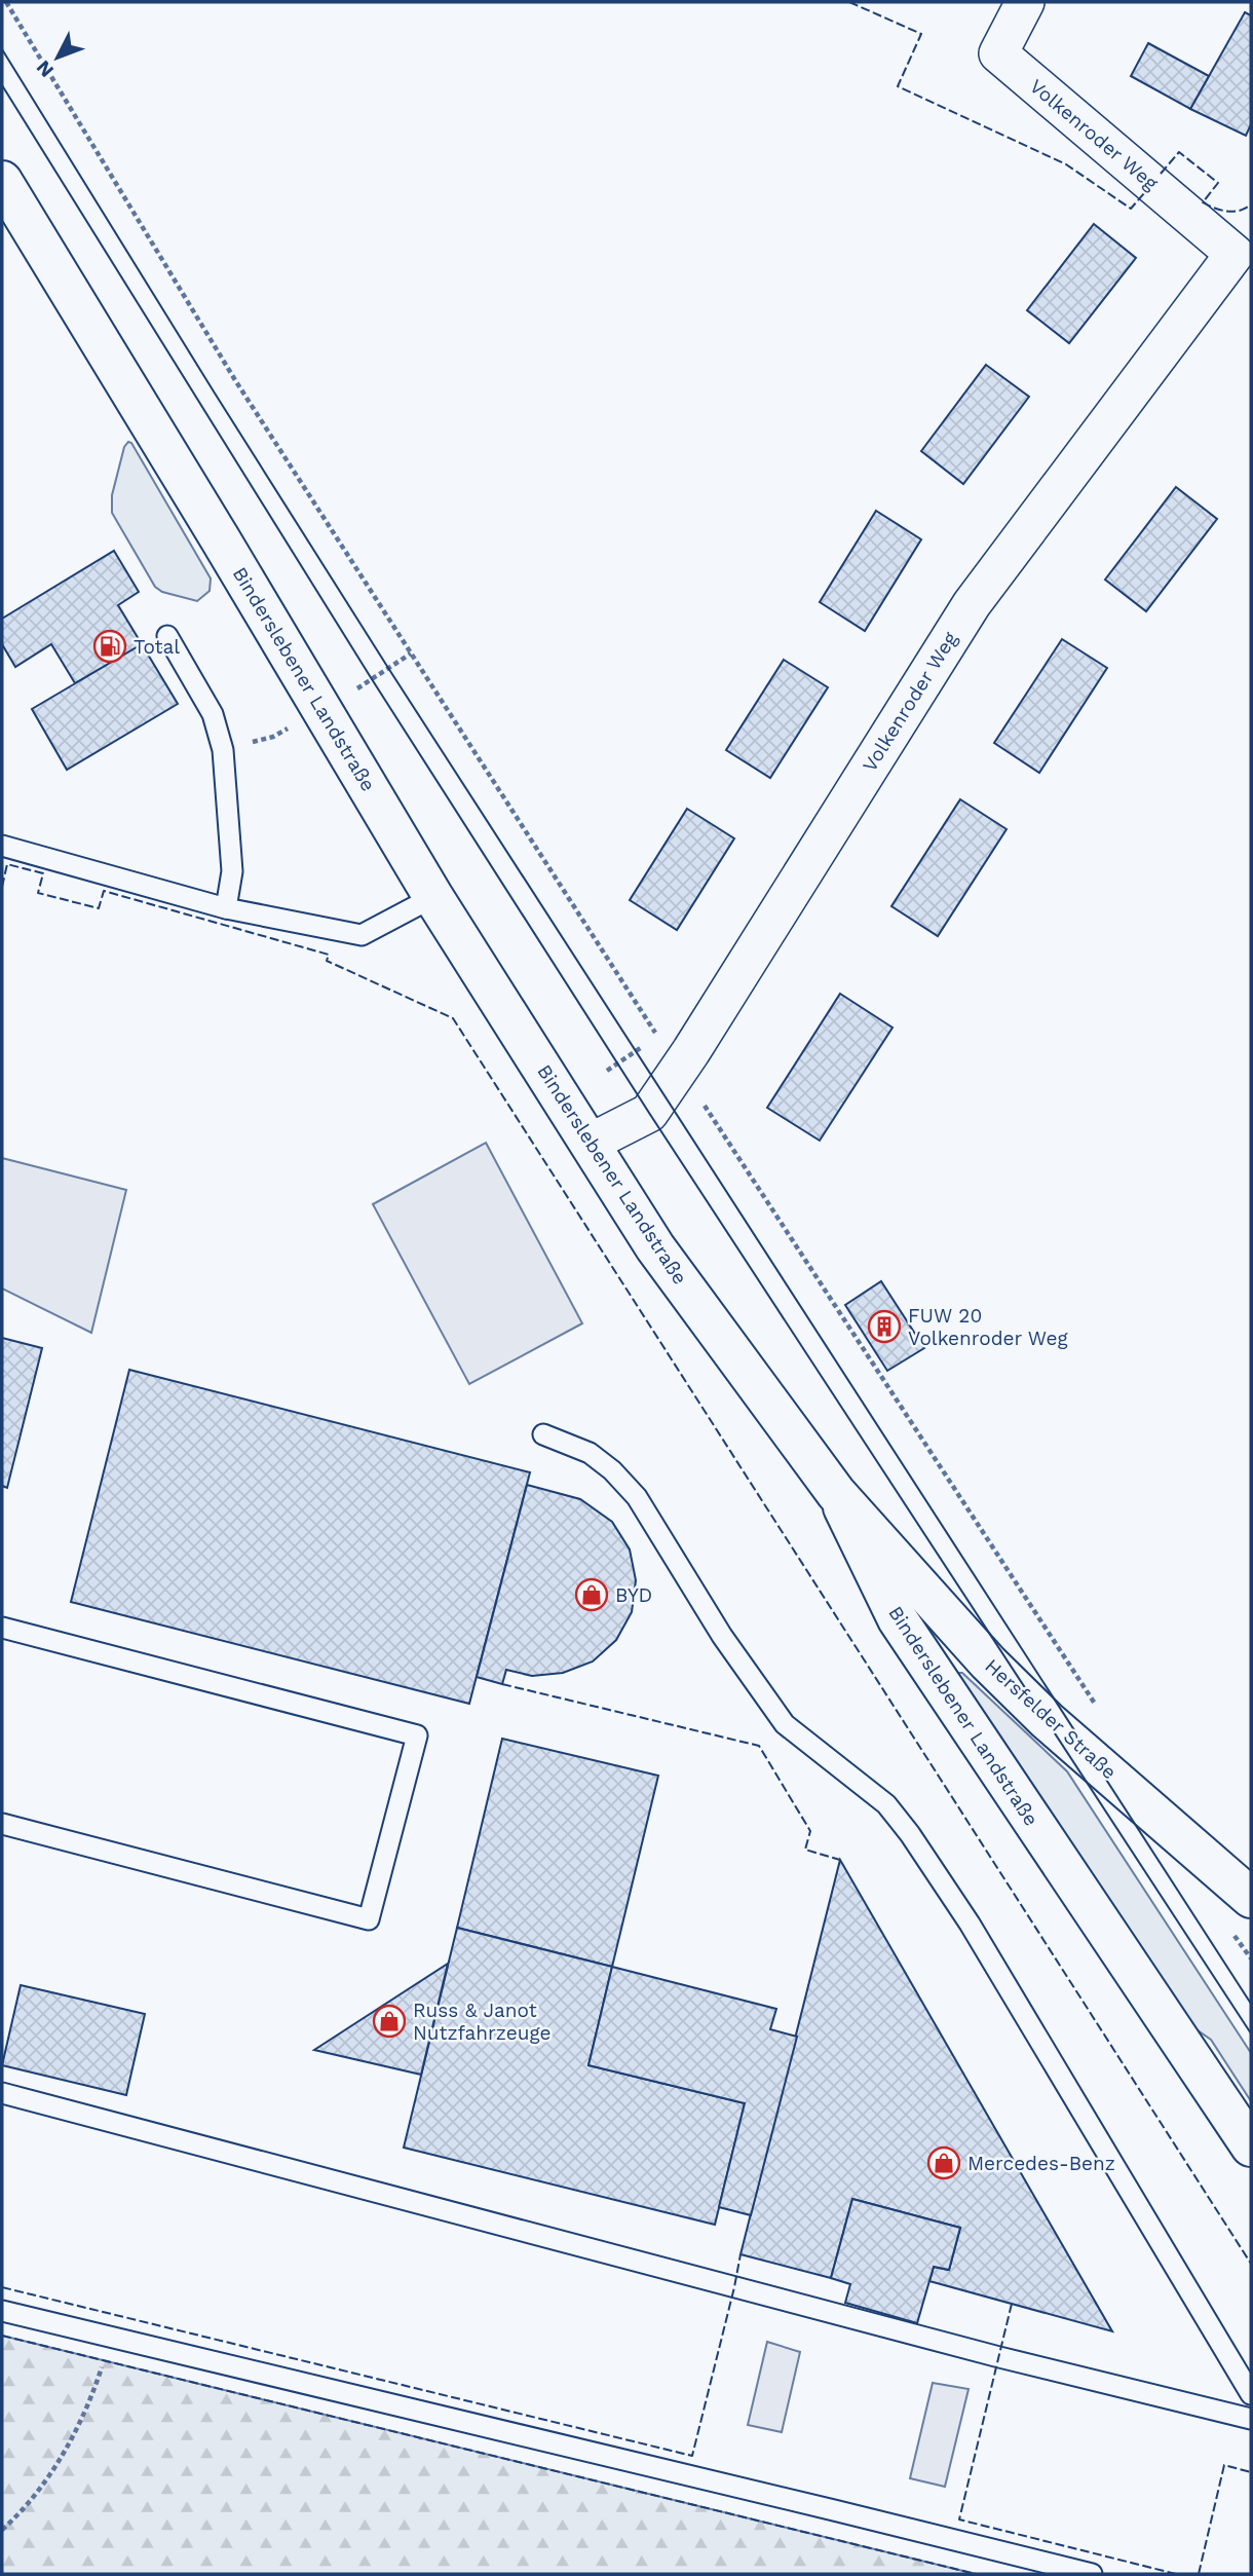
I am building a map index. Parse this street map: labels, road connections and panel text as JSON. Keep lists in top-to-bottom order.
{
  "streets": {
    "main road": ["Binderslebener Landstraße", "Hersfelder Straße"],
    "street": ["Volkenroder Weg"]
  },
  "crossings": [
    ["Volkenroder Weg", "Binderslebener Landstraße"],
    ["Binderslebener Landstraße", "Hersfelder Straße"]
  ],
  "places": {
    "fuel station": ["Total"],
    "building": ["FUW 20 Volkenroder Weg"],
    "shop": ["BYD", "Russ & Janot Nutzfahrzeuge", "Mercedes-Benz"]
  },
  "north": "bottom left"
}
